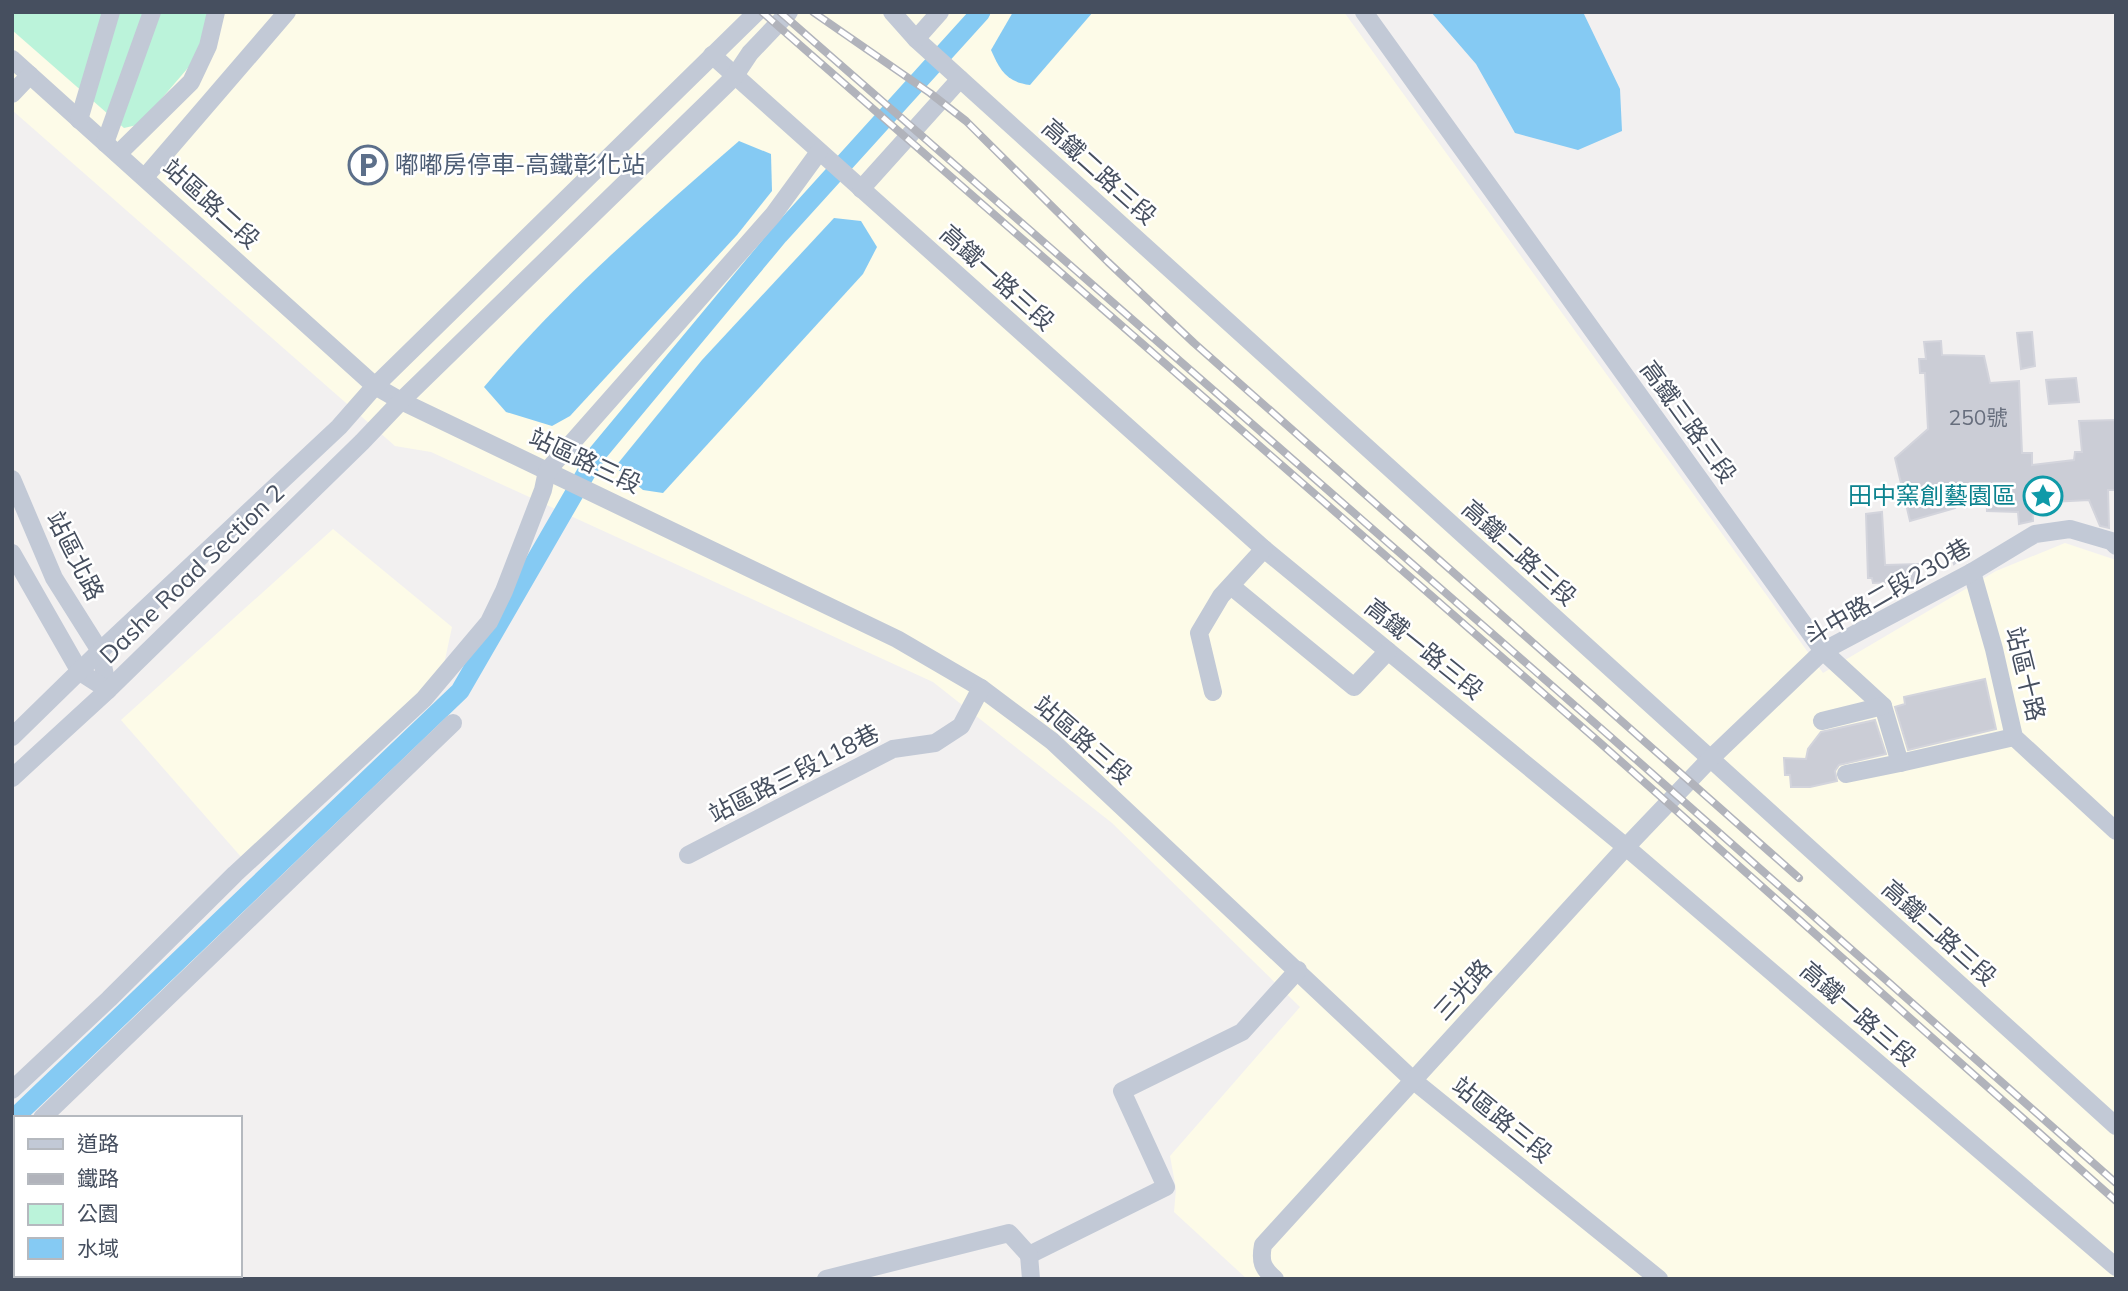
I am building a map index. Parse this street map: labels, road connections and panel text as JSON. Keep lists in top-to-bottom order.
{
  "streets": {
    "street": [
      "高鐵二路三段",
      "站區路二段",
      "高鐵一路三段",
      "高鐵三路三段",
      "站區路三段",
      "站區北路",
      "Dashe Road Section 2",
      "斗中路二段230巷",
      "站區十路",
      "站區路三段118巷",
      "三光路"
    ]
  },
  "crossings": [
    ["高鐵二路三段", "斗中路二段230巷"],
    ["高鐵二路三段", "三光路"],
    ["站區路二段", "站區路三段"],
    ["站區路二段", "Dashe Road Section 2"],
    ["高鐵一路三段", "Dashe Road Section 2"],
    ["高鐵一路三段", "三光路"],
    ["高鐵三路三段", "斗中路二段230巷"],
    ["站區路三段", "Dashe Road Section 2"],
    ["站區路三段", "站區路三段118巷"],
    ["站區路三段", "三光路"],
    ["站區北路", "Dashe Road Section 2"],
    ["斗中路二段230巷", "站區十路"],
    ["斗中路二段230巷", "三光路"]
  ],
  "places": {
    "parking": ["嘟嘟房停車-高鐵彰化站"],
    "place": ["田中窯創藝園區"]
  },
  "house_numbers": ["250號"],
  "legend": [
    "道路",
    "鐵路",
    "公園",
    "水域"
  ]
}
